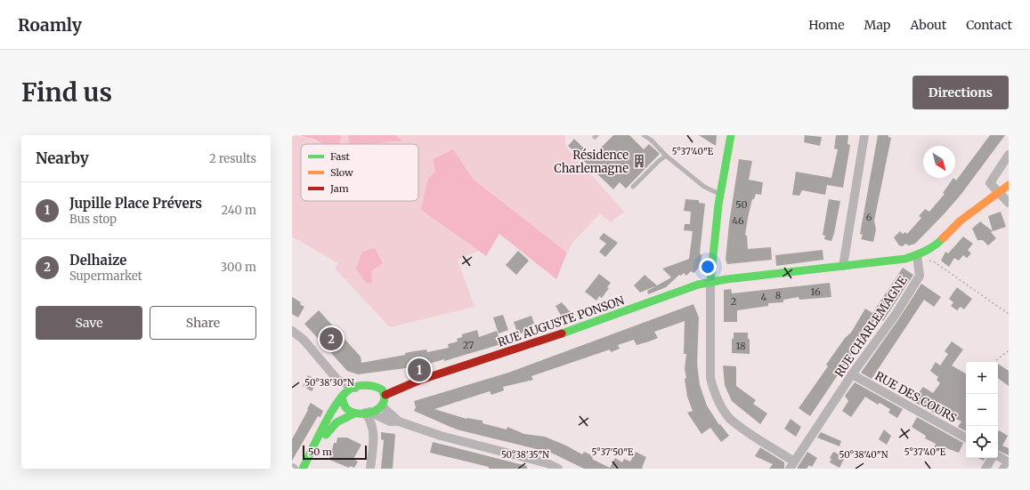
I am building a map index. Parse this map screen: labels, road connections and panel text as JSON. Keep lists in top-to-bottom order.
{
  "streets": {
    "street": ["RUE AUGUSTE PONSON", "RUE CHARLEMAGNE", "RUE DES COURS"]
  },
  "crossings": [
    ["RUE AUGUSTE PONSON", "RUE CHARLEMAGNE"],
    ["RUE CHARLEMAGNE", "RUE DES COURS"]
  ],
  "places": {
    "building": ["Résidence Charlemagne"]
  },
  "house_numbers": [
    "50",
    "6",
    "46",
    "16",
    "8",
    "4",
    "2",
    "27",
    "18"
  ],
  "legend": ["Fast", "Slow", "Jam"],
  "scale_bar": "50 m",
  "north": "bottom right",
  "page": {
    "header": "Roamly",
    "nav": [
      "Home",
      "Map",
      "About",
      "Contact"
    ],
    "buttons": [
      "Directions",
      ["Save", "Share"]
    ],
    "title": "Find us",
    "heading": ["Nearby", "2 results"],
    "list": [
      {
        "mark": "1",
        "name": "Jupille Place Prévers",
        "note": "Bus stop",
        "value": "240 m"
      },
      {
        "mark": "2",
        "name": "Delhaize",
        "note": "Supermarket",
        "value": "300 m"
      }
    ],
    "pins": ["2", "1"],
    "map_buttons": ["+", "−"],
    "scale": "50 m"
  },
  "coordinates": [
    "5°37'40\"E",
    "50°38'30\"N",
    "5°37'50\"E",
    "50°38'35\"N",
    "50°38'40\"N"
  ]
}
